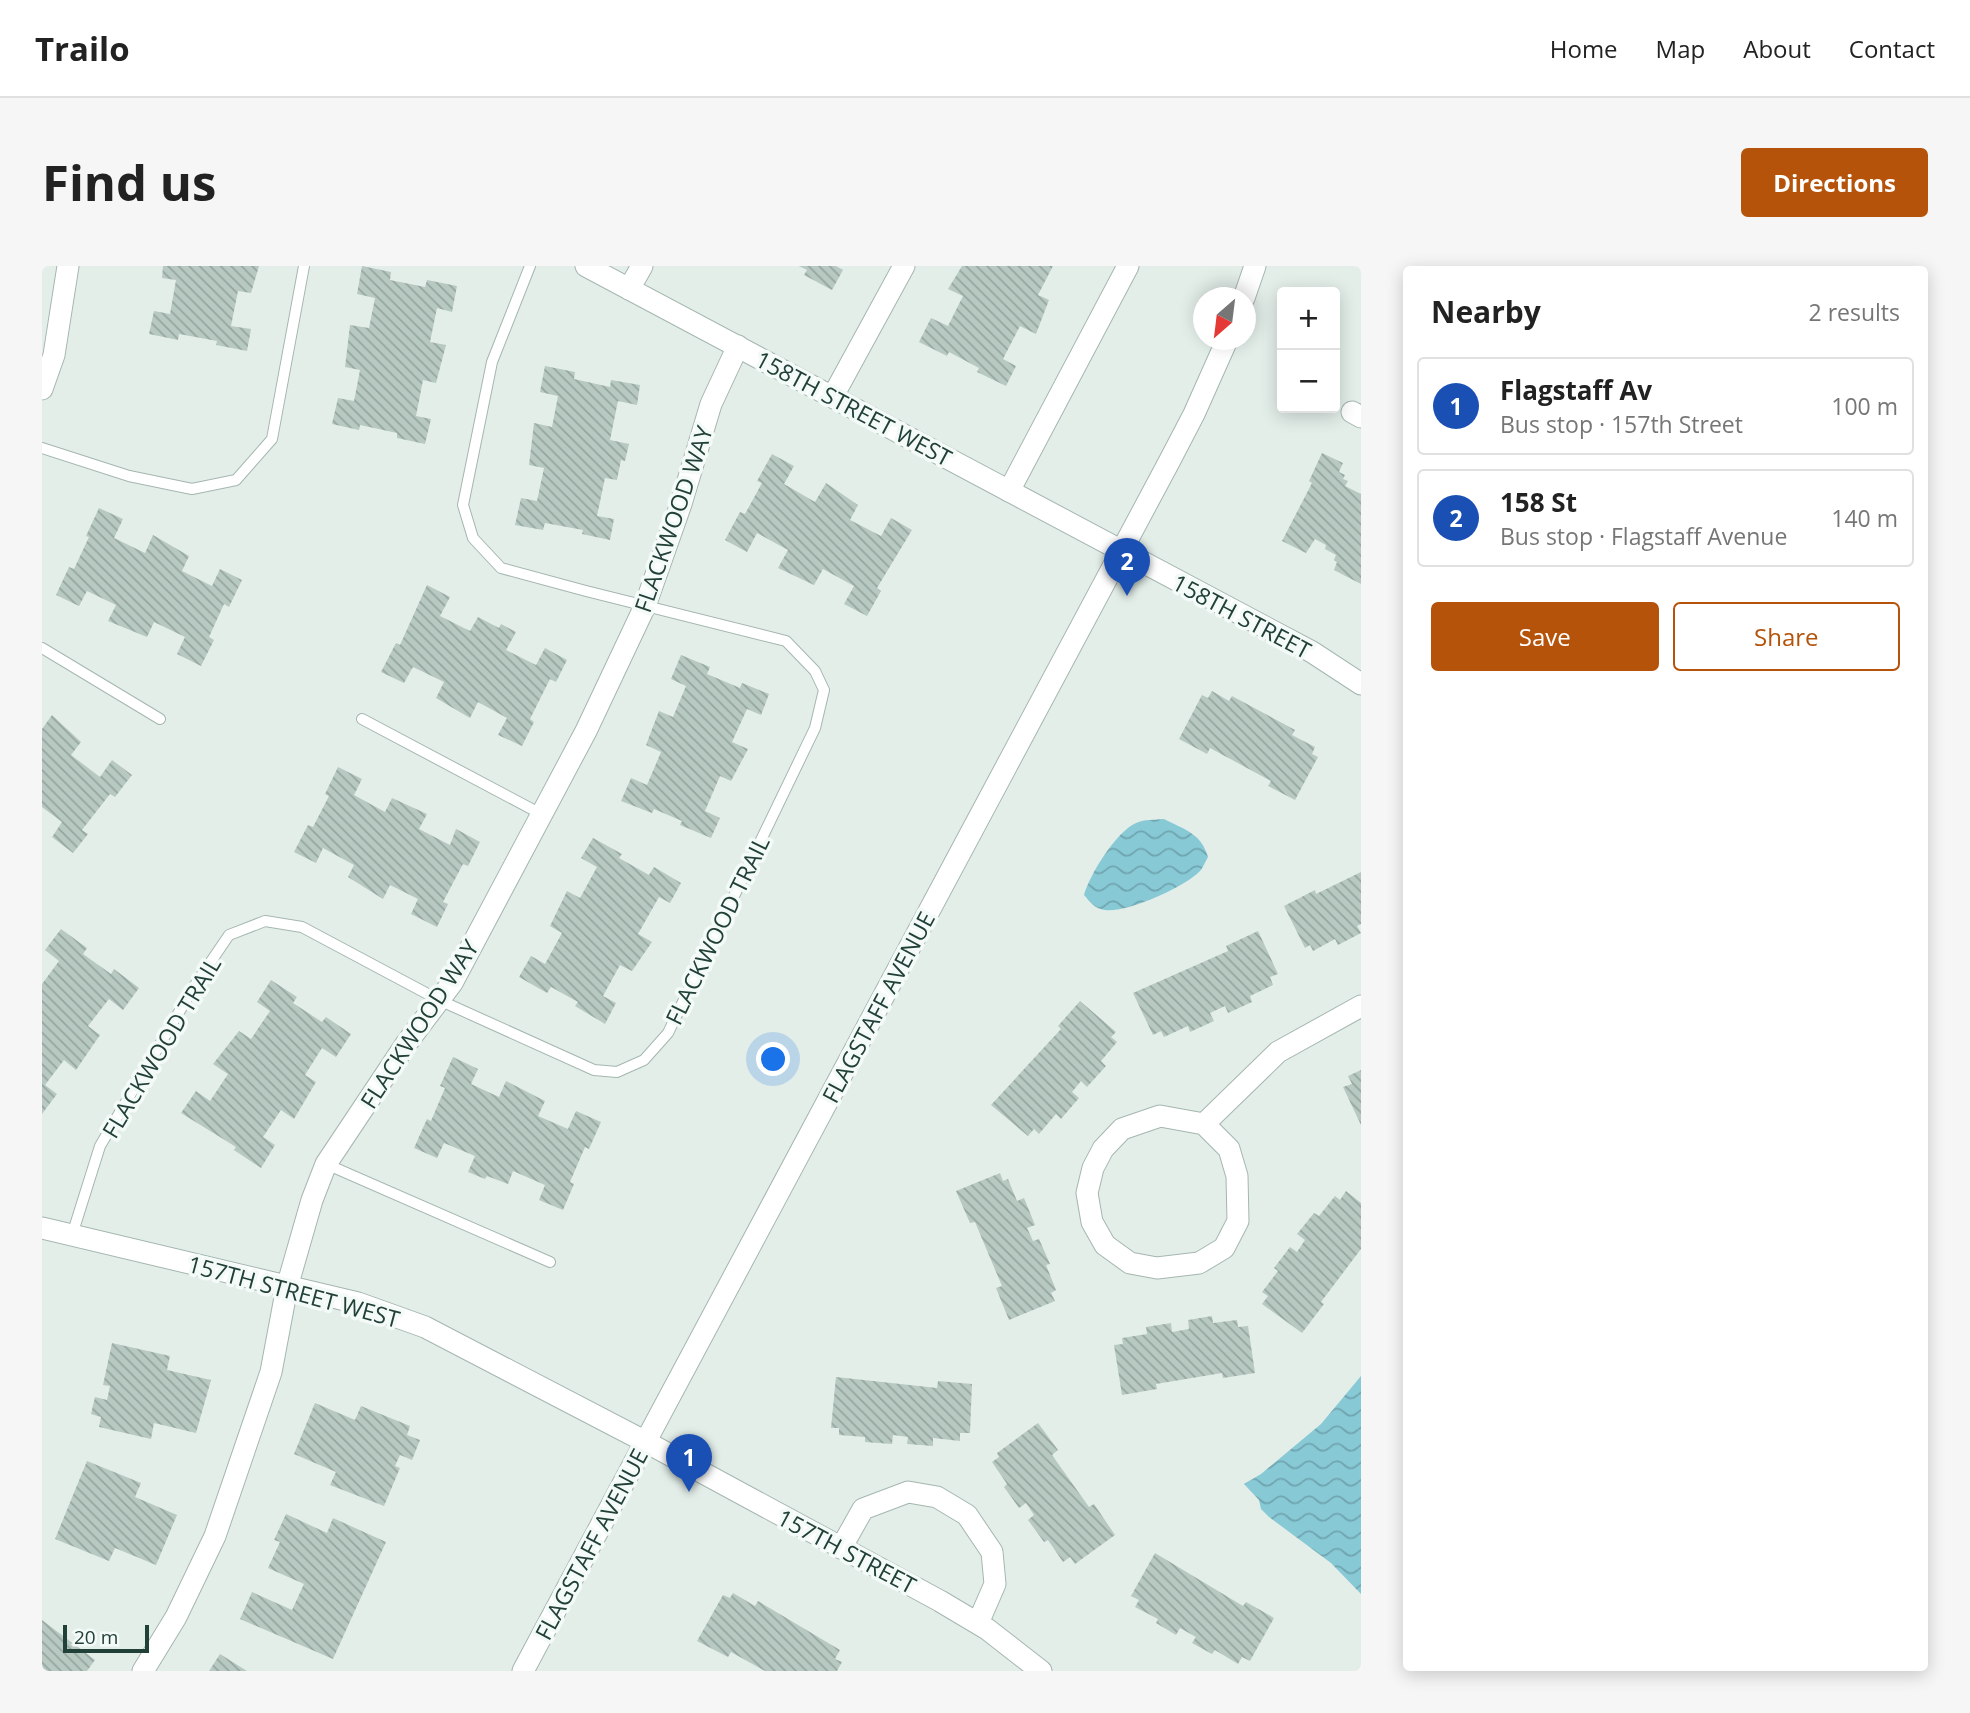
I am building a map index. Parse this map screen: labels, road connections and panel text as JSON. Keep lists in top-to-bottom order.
{
  "streets": {
    "street": [
      "158TH STREET WEST",
      "FLACKWOOD WAY",
      "158TH STREET",
      "FLAGSTAFF AVENUE",
      "157TH STREET WEST",
      "157TH STREET"
    ],
    "lane": ["FLACKWOOD TRAIL"]
  },
  "crossings": [
    ["158TH STREET WEST", "FLACKWOOD WAY"],
    ["158TH STREET WEST", "158TH STREET"],
    ["158TH STREET WEST", "FLAGSTAFF AVENUE"],
    ["FLACKWOOD WAY", "FLACKWOOD TRAIL"],
    ["FLACKWOOD WAY", "157TH STREET WEST"],
    ["158TH STREET", "FLAGSTAFF AVENUE"],
    ["FLACKWOOD TRAIL", "157TH STREET WEST"],
    ["FLAGSTAFF AVENUE", "157TH STREET WEST"],
    ["FLAGSTAFF AVENUE", "157TH STREET"],
    ["157TH STREET WEST", "157TH STREET"]
  ],
  "scale_bar": "20 m",
  "north": "bottom left",
  "page": {
    "header": "Trailo",
    "nav": [
      "Home",
      "Map",
      "About",
      "Contact"
    ],
    "buttons": [
      "Directions",
      ["Save", "Share"]
    ],
    "title": "Find us",
    "heading": ["Nearby", "2 results"],
    "map_buttons": ["+", "−"],
    "list": [
      {
        "mark": "1",
        "name": "Flagstaff Av",
        "note": "Bus stop · 157th Street",
        "value": "100 m"
      },
      {
        "mark": "2",
        "name": "158 St",
        "note": "Bus stop · Flagstaff Avenue",
        "value": "140 m"
      }
    ],
    "pins": ["2", "1"],
    "scale": "20 m"
  }
}
